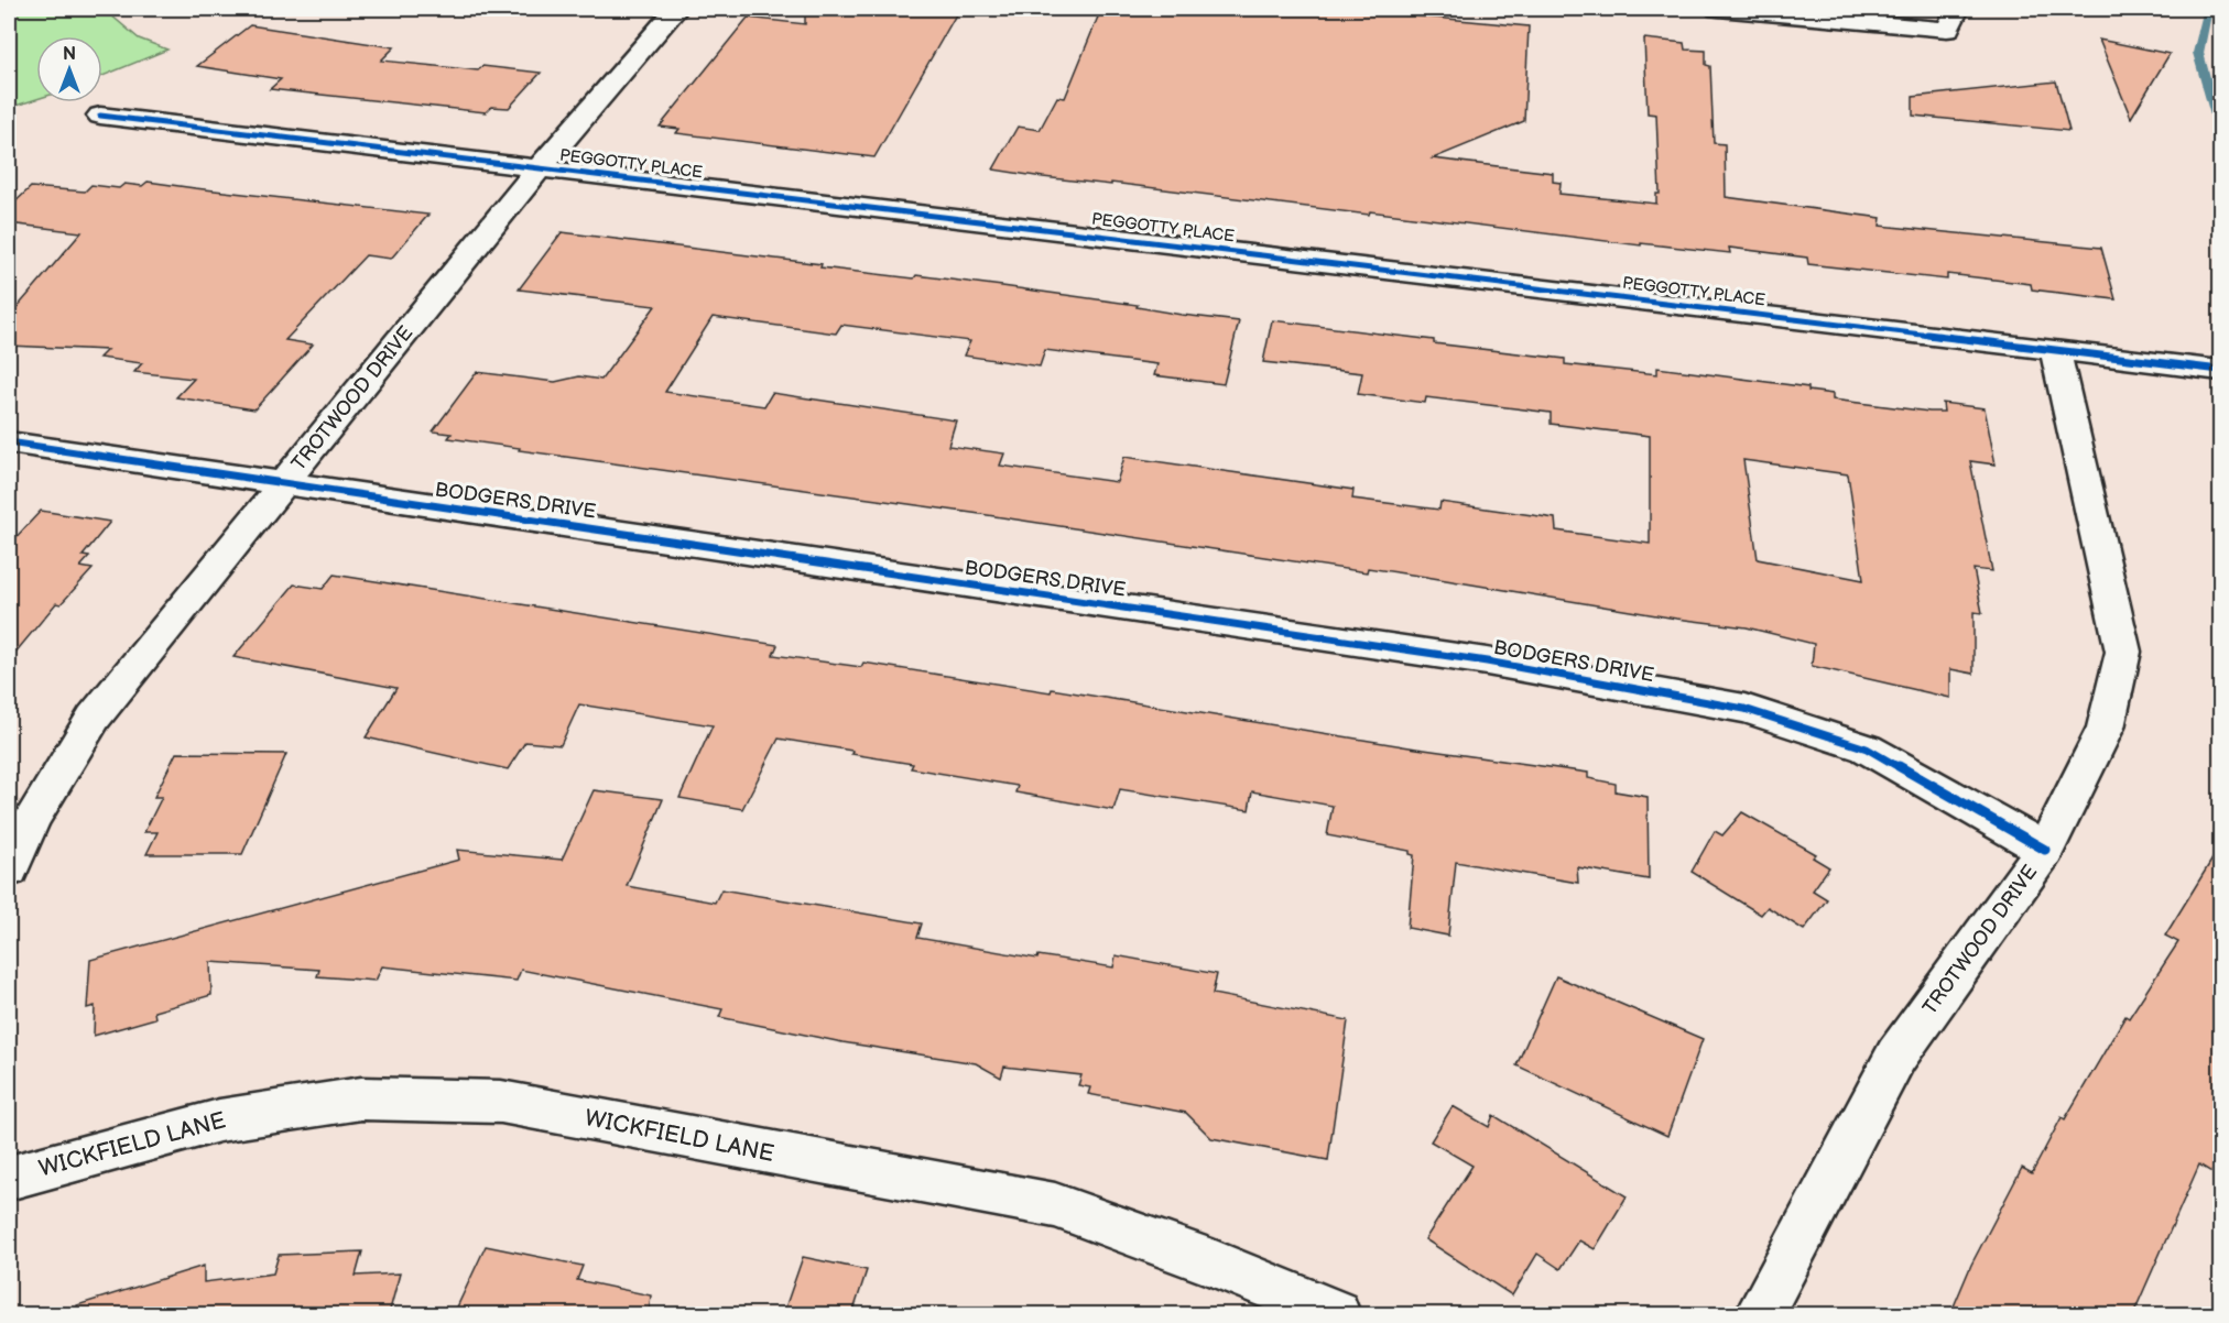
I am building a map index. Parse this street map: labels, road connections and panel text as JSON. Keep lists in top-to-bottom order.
{
  "streets": {
    "street": [
      "PEGGOTTY PLACE",
      "TROTWOOD DRIVE",
      "BODGERS DRIVE",
      "WICKFIELD LANE"
    ]
  },
  "crossings": [
    ["PEGGOTTY PLACE", "TROTWOOD DRIVE"],
    ["TROTWOOD DRIVE", "BODGERS DRIVE"]
  ],
  "north": "top"
}
